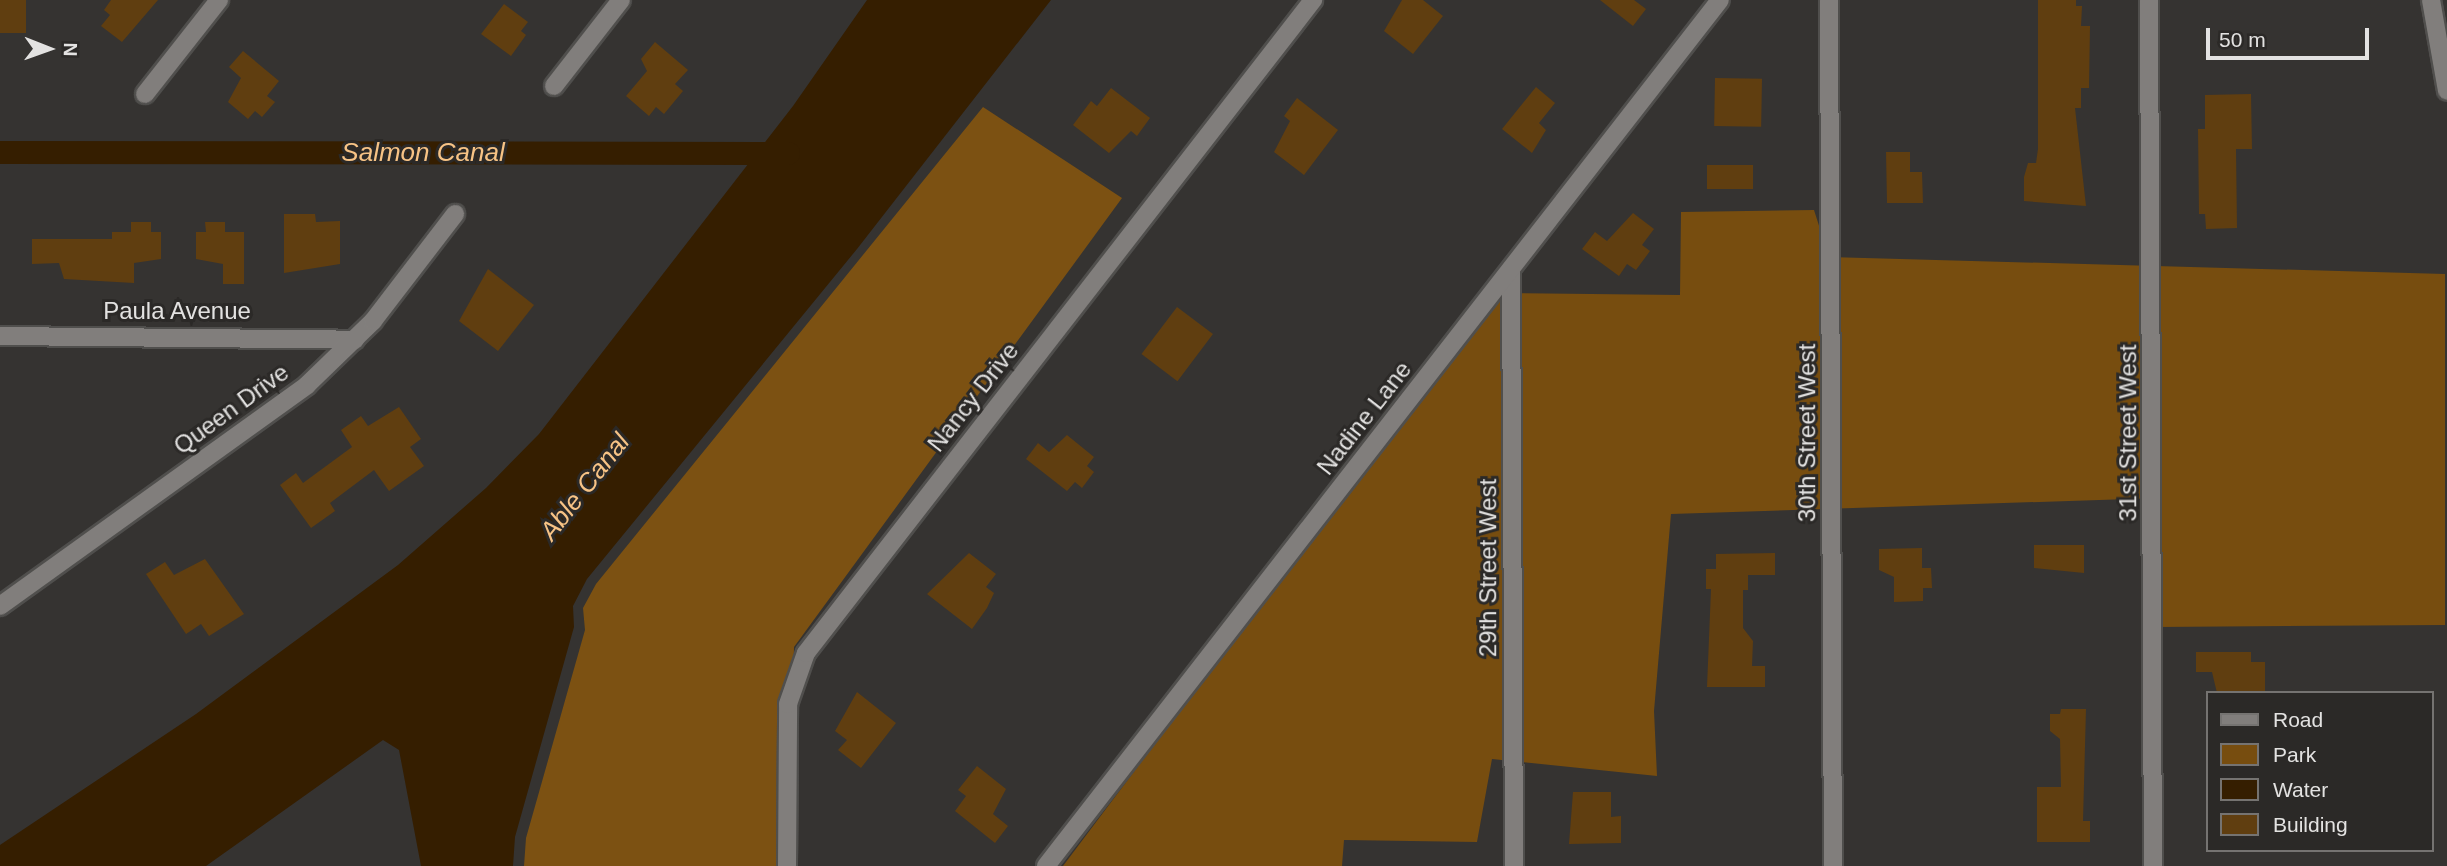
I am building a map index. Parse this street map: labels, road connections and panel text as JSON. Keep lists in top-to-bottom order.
{
  "streets": {
    "street": [
      "Paula Avenue",
      "Nancy Drive",
      "Queen Drive",
      "Nadine Lane",
      "30th Street West",
      "31st Street West",
      "29th Street West"
    ]
  },
  "crossings": [
    ["Paula Avenue", "Queen Drive"],
    ["Nadine Lane", "29th Street West"]
  ],
  "water": ["Salmon Canal", "Able Canal"],
  "legend": [
    "Road",
    "Park",
    "Water",
    "Building"
  ],
  "scale_bar": "50 m",
  "north": "right"
}
